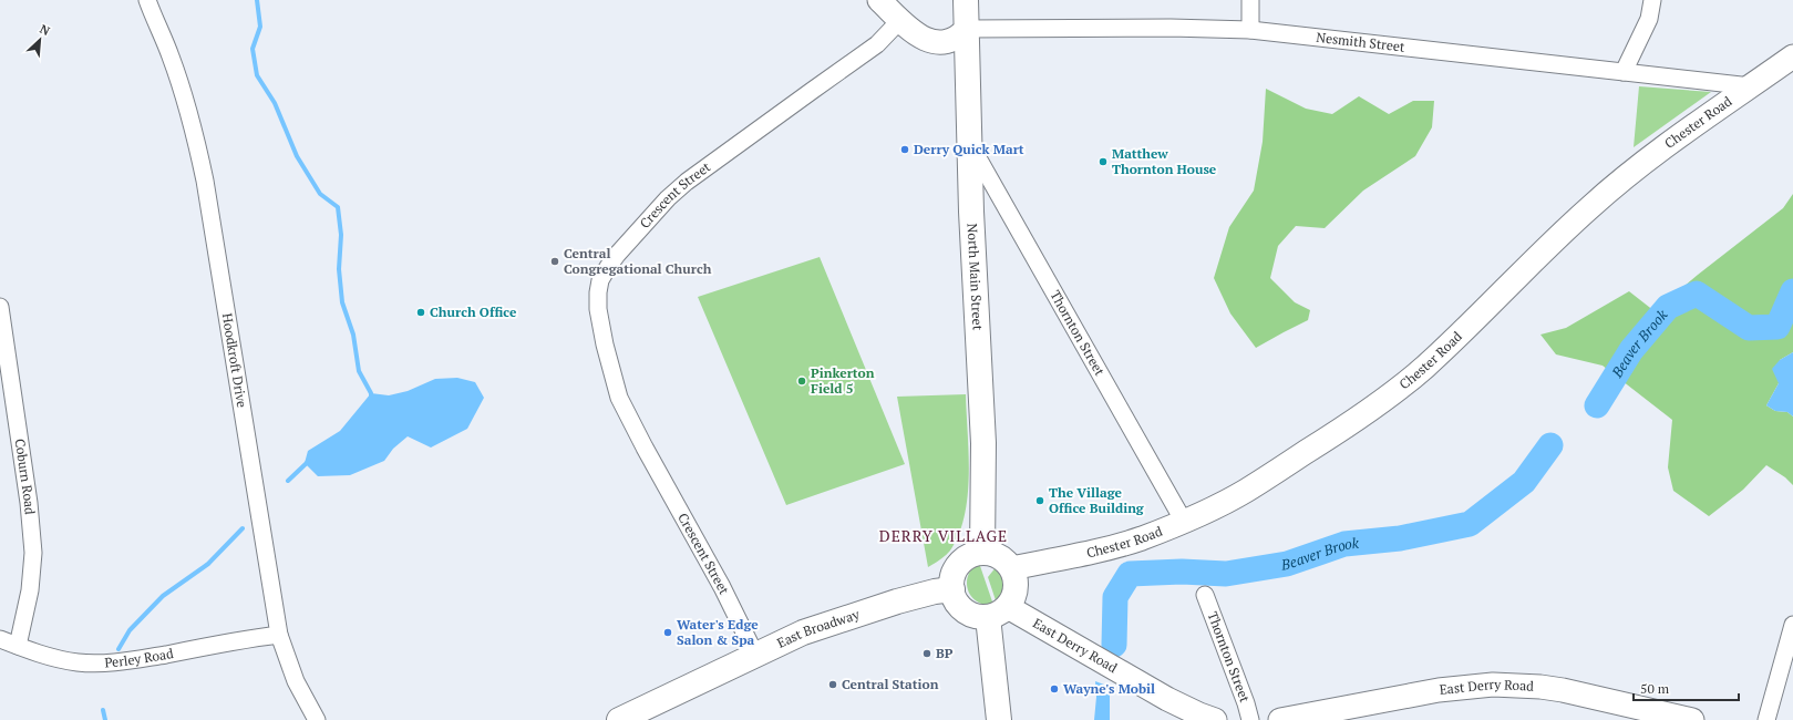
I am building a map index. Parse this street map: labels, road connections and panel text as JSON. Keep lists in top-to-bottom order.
{
  "streets": {
    "main road": [
      "Chester Road",
      "North Main Street",
      "East Broadway",
      "East Derry Road"
    ],
    "street": [
      "Nesmith Street",
      "Crescent Street",
      "Thornton Street",
      "Hoodkroft Drive",
      "Coburn Road",
      "Perley Road"
    ]
  },
  "crossings": [
    ["Nesmith Street", "Chester Road"],
    ["Nesmith Street", "North Main Street"],
    ["Chester Road", "North Main Street"],
    ["Chester Road", "Thornton Street"],
    ["Chester Road", "East Broadway"],
    ["Chester Road", "East Derry Road"],
    ["Crescent Street", "East Broadway"],
    ["North Main Street", "Thornton Street"],
    ["North Main Street", "East Broadway"],
    ["North Main Street", "East Derry Road"],
    ["Hoodkroft Drive", "Perley Road"],
    ["Coburn Road", "Perley Road"],
    ["East Broadway", "East Derry Road"]
  ],
  "districts": ["DERRY VILLAGE"],
  "water": ["Beaver Brook"],
  "places": [
    "Derry Quick Mart",
    "Matthew Thornton House",
    "Central Congregational Church",
    "Church Office",
    "Pinkerton Field 5",
    "The Village Office Building",
    "Water's Edge Salon & Spa",
    "BP",
    "Central Station",
    "Wayne's Mobil"
  ],
  "scale_bar": "50 m",
  "north": "top right"
}
